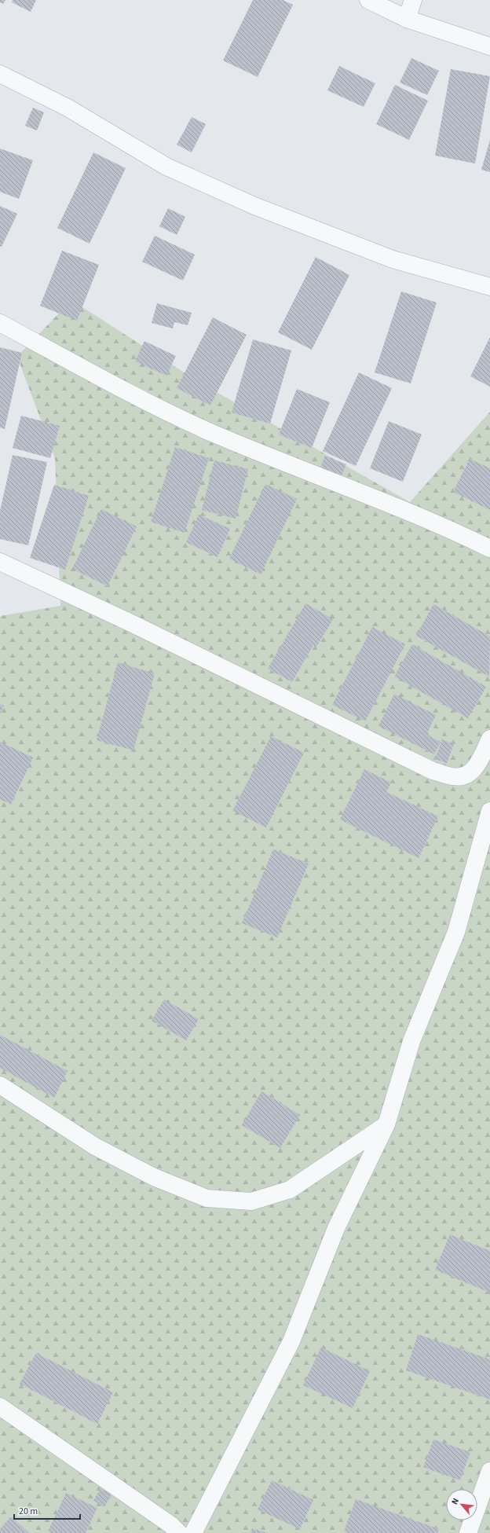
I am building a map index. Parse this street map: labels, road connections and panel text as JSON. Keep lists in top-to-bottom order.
{
  "scale_bar": "20 m",
  "north": "top left"
}
